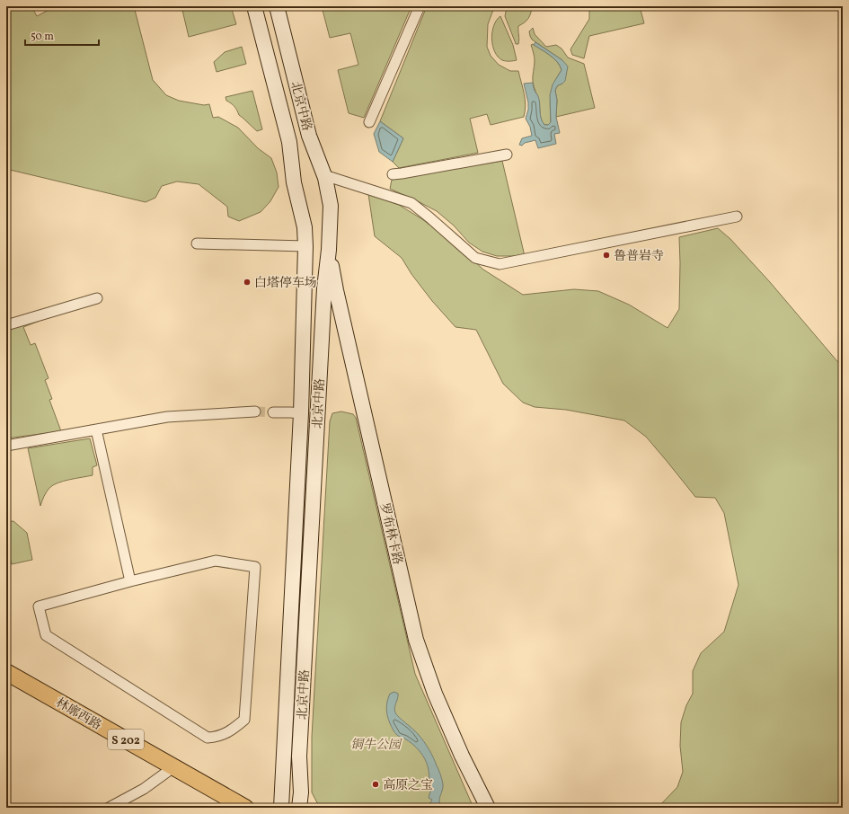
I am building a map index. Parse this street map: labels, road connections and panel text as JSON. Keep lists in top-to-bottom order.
{
  "streets": {
    "main road": [
      "北京中路",
      "罗布林卡路",
      "林廓西路",
      "S 202"
    ]
  },
  "crossings": [
    ["北京中路", "罗布林卡路"]
  ],
  "parks": ["铜牛公园"],
  "places": ["鲁普岩寺", "白塔停车场", "高原之宝"],
  "scale_bar": "50 m"
}
